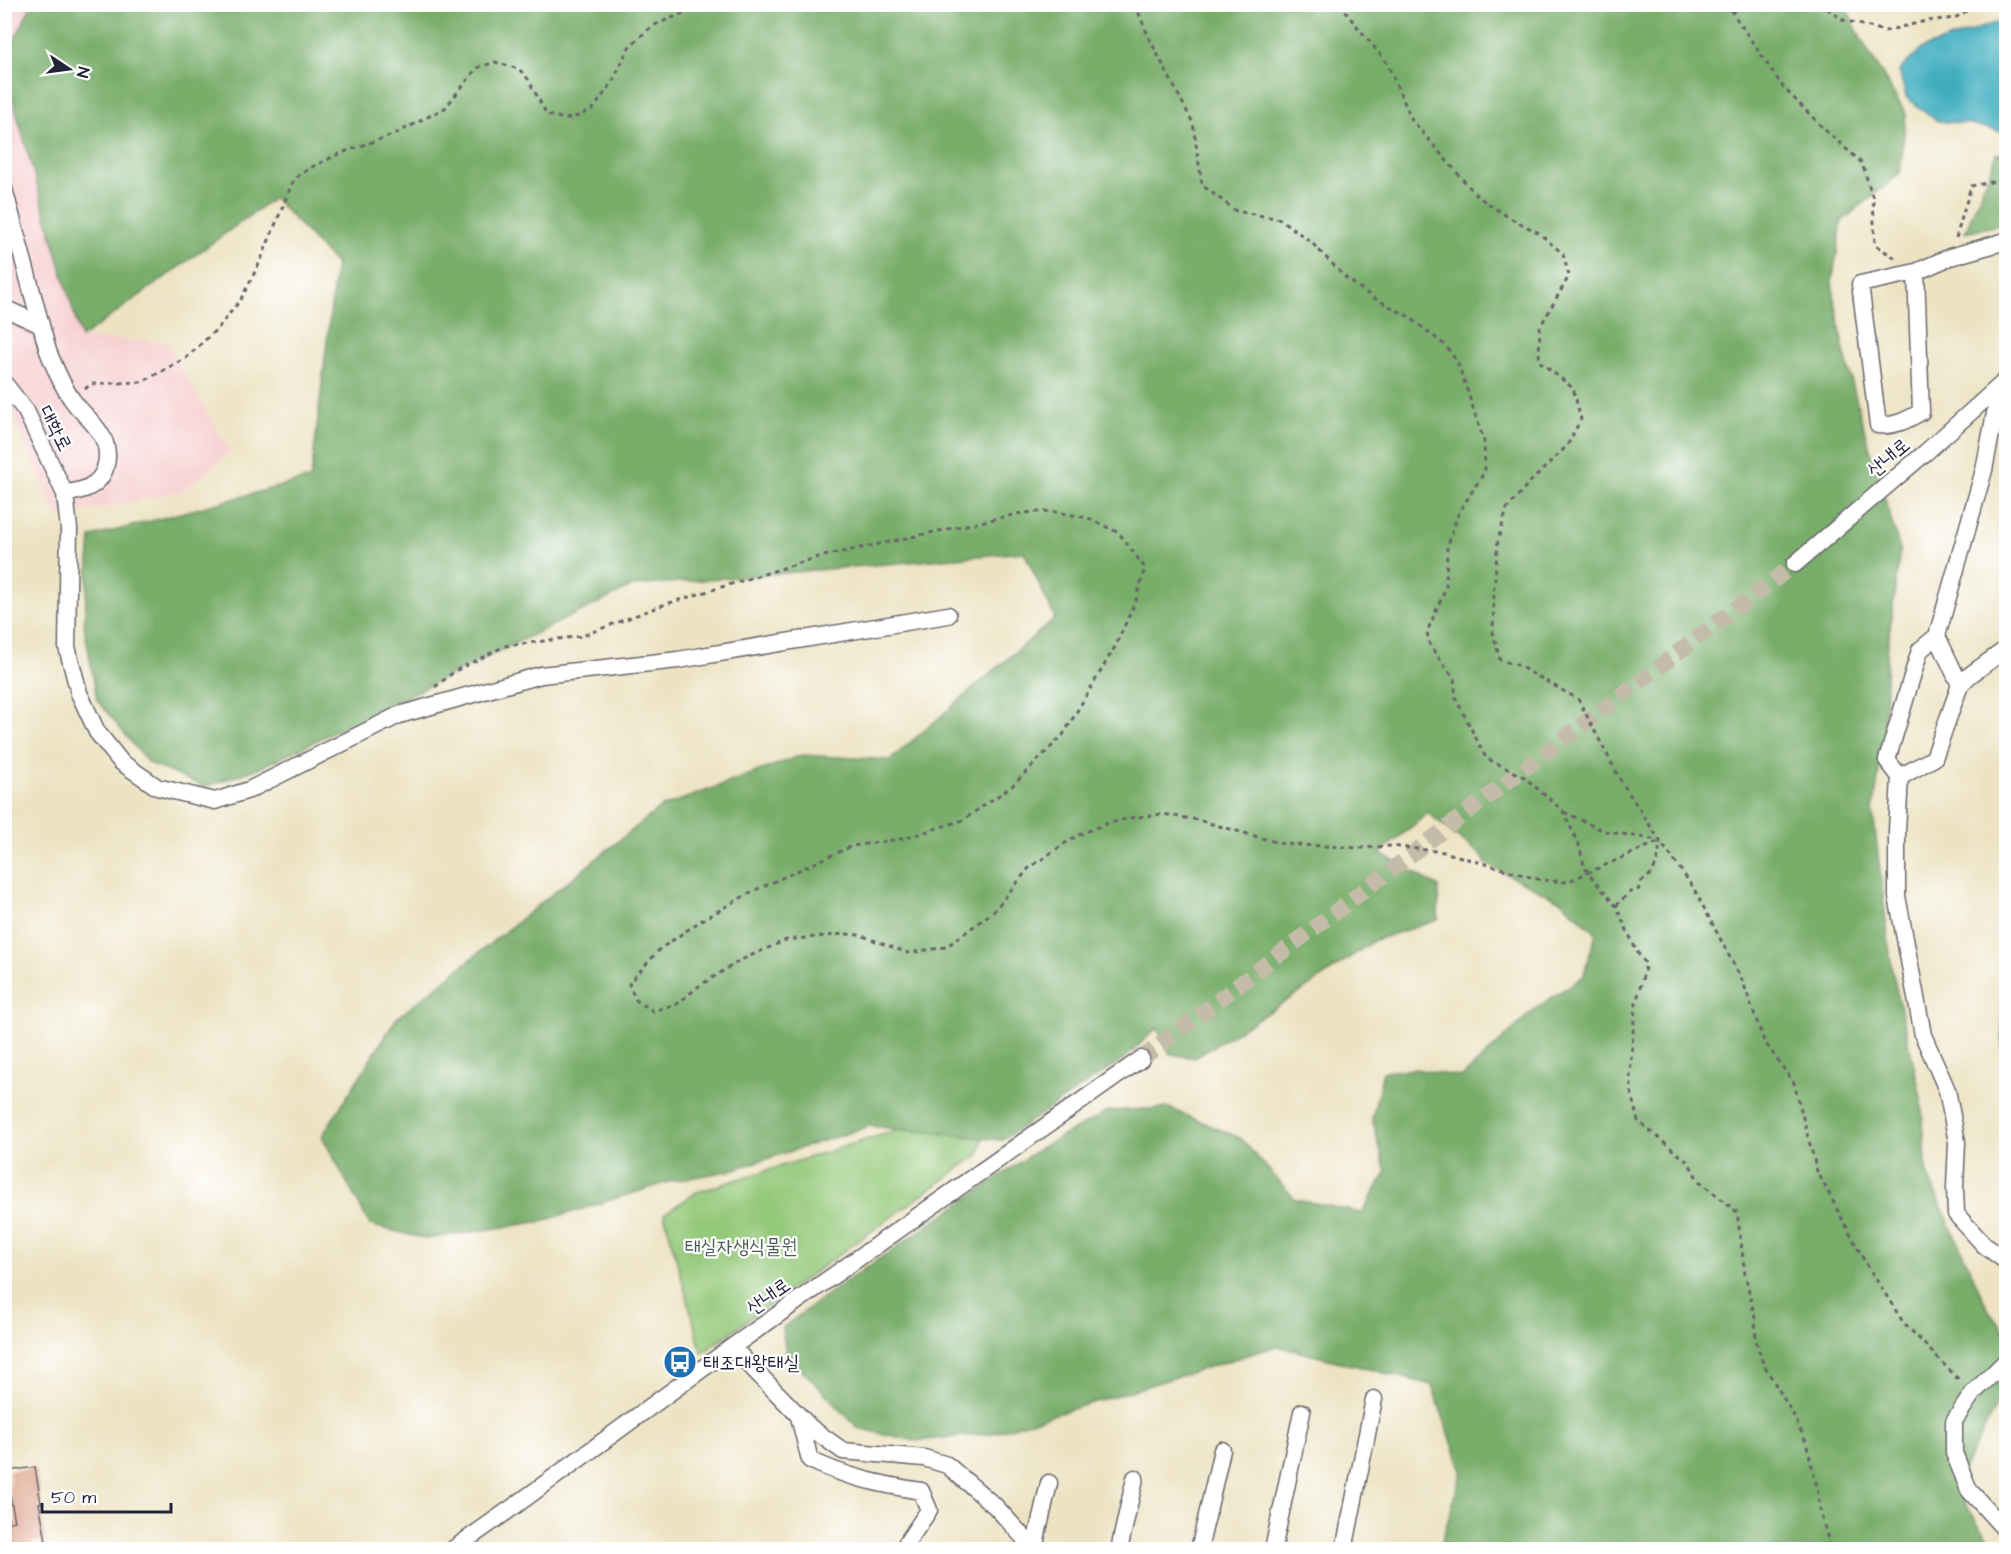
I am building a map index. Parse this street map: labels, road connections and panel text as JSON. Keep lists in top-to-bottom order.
{
  "streets": {
    "street": ["대학로", "산내로"]
  },
  "parks": ["태실자생식물원"],
  "places": {
    "bus stop": ["태조대왕태실"]
  },
  "scale_bar": "50 m",
  "north": "right"
}
